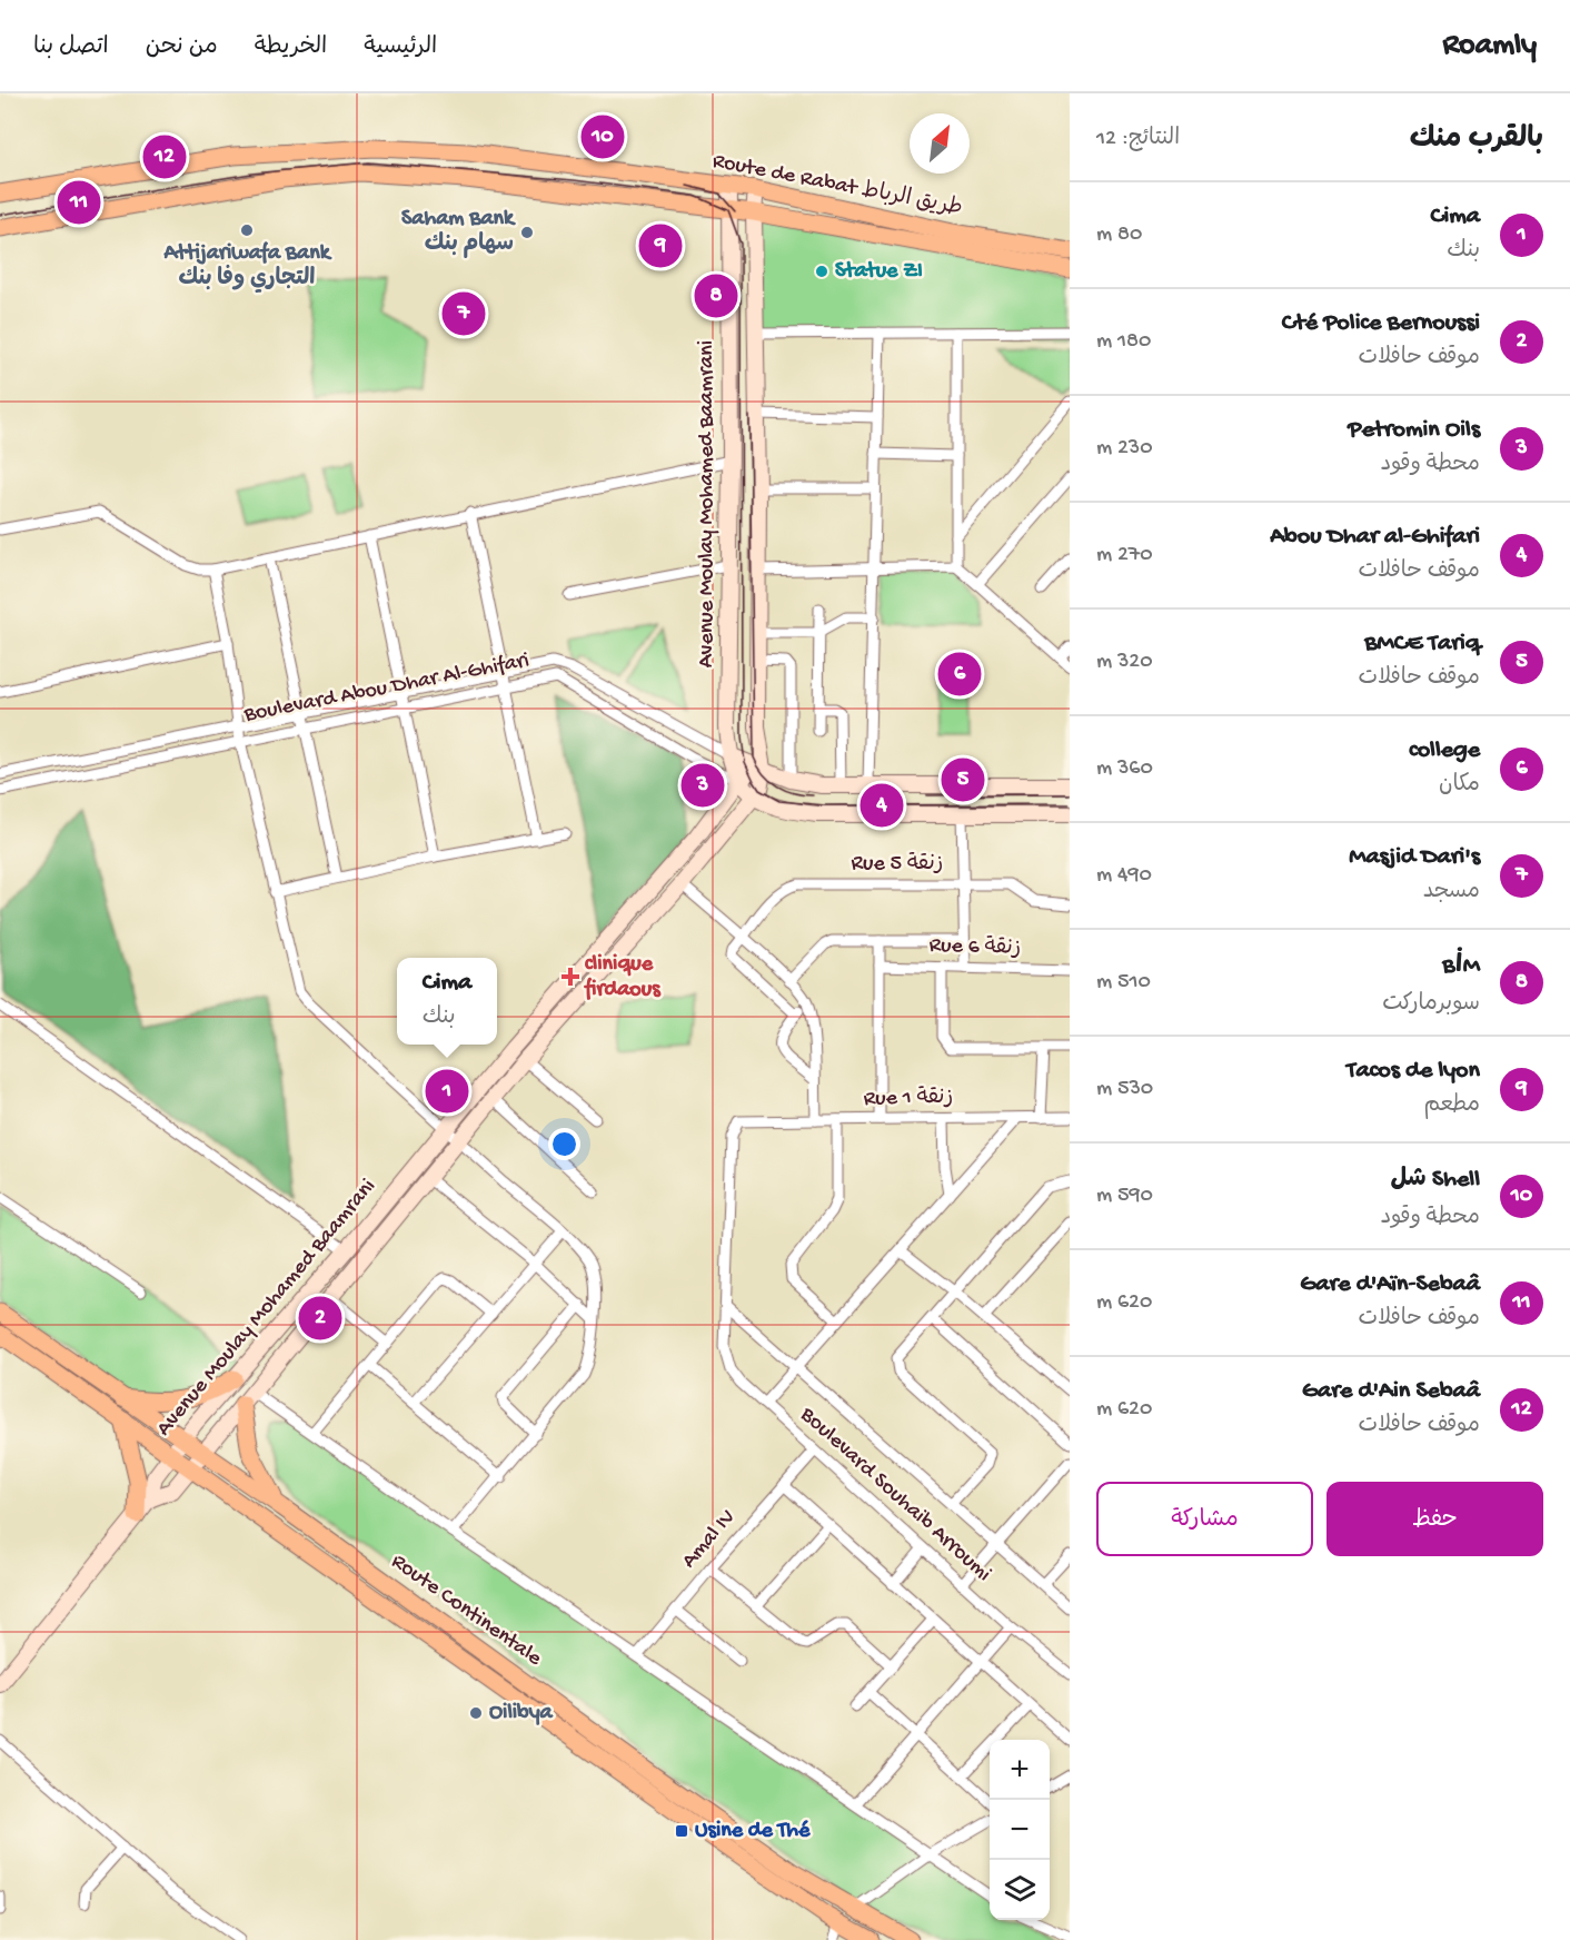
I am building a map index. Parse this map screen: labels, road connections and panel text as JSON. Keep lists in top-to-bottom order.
{
  "streets": {
    "main road": ["Route de Rabat طريق الرباط", "Route Continentale"],
    "street": [
      "Avenue Moulay Mohamed Baamrani",
      "Boulevard Abou Dhar Al-Ghifari",
      "Rue 5 زنقة",
      "Rue 6 زنقة",
      "Rue 1 زنقة",
      "Boulevard Souhaib Arroumi",
      "Amal IV"
    ]
  },
  "crossings": [
    ["Route de Rabat طريق الرباط", "Avenue Moulay Mohamed Baamrani"],
    ["Avenue Moulay Mohamed Baamrani", "Boulevard Abou Dhar Al-Ghifari"],
    ["Avenue Moulay Mohamed Baamrani", "Route Continentale"],
    ["Rue 1 زنقة", "Boulevard Souhaib Arroumi"],
    ["Boulevard Souhaib Arroumi", "Amal IV"]
  ],
  "places": {
    "other": [
      "Attijariwafa Bank التجاري وفا بنك",
      "Saham Bank سهام بنك",
      "Statue ZI",
      "Oilibya"
    ],
    "health": ["clinique firdaous"],
    "transit": ["Usine de Thé"]
  },
  "north": "top right",
  "page": {
    "header": "Roamly",
    "nav": [
      "الرئيسية",
      "الخريطة",
      "من نحن",
      "اتصل بنا"
    ],
    "heading": ["بالقرب منك", "النتائج: 12"],
    "pins": [
      "10",
      "12",
      "11",
      "9",
      "8",
      "7",
      "6",
      "5",
      "3",
      "4",
      "1",
      "2"
    ],
    "list": [
      {
        "mark": "1",
        "name": "Cima",
        "note": "بنك",
        "value": "80 m"
      },
      {
        "mark": "2",
        "name": "Cté Police Bernoussi",
        "note": "موقف حافلات",
        "value": "180 m"
      },
      {
        "mark": "3",
        "name": "Petromin Oils",
        "note": "محطة وقود",
        "value": "230 m"
      },
      {
        "mark": "4",
        "name": "Abou Dhar al-Ghifari",
        "note": "موقف حافلات",
        "value": "270 m"
      },
      {
        "mark": "5",
        "name": "BMCE Tariq",
        "note": "موقف حافلات",
        "value": "320 m"
      },
      {
        "mark": "6",
        "name": "college",
        "note": "مكان",
        "value": "360 m"
      },
      {
        "mark": "7",
        "name": "Masjid Dari's",
        "note": "مسجد",
        "value": "490 m"
      },
      {
        "mark": "8",
        "name": "BİM",
        "note": "سوبرماركت",
        "value": "510 m"
      },
      {
        "mark": "9",
        "name": "Tacos de lyon",
        "note": "مطعم",
        "value": "530 m"
      },
      {
        "mark": "10",
        "name": "Shell شل",
        "note": "محطة وقود",
        "value": "590 m"
      },
      {
        "mark": "11",
        "name": "Gare d'Aïn-Sebaâ",
        "note": "موقف حافلات",
        "value": "620 m"
      },
      {
        "mark": "12",
        "name": "Gare d'Ain Sebaâ",
        "note": "موقف حافلات",
        "value": "620 m"
      }
    ],
    "popup": ["Cima", "بنك"],
    "buttons": ["حفظ", "مشاركة"],
    "map_buttons": ["+", "−"]
  }
}
